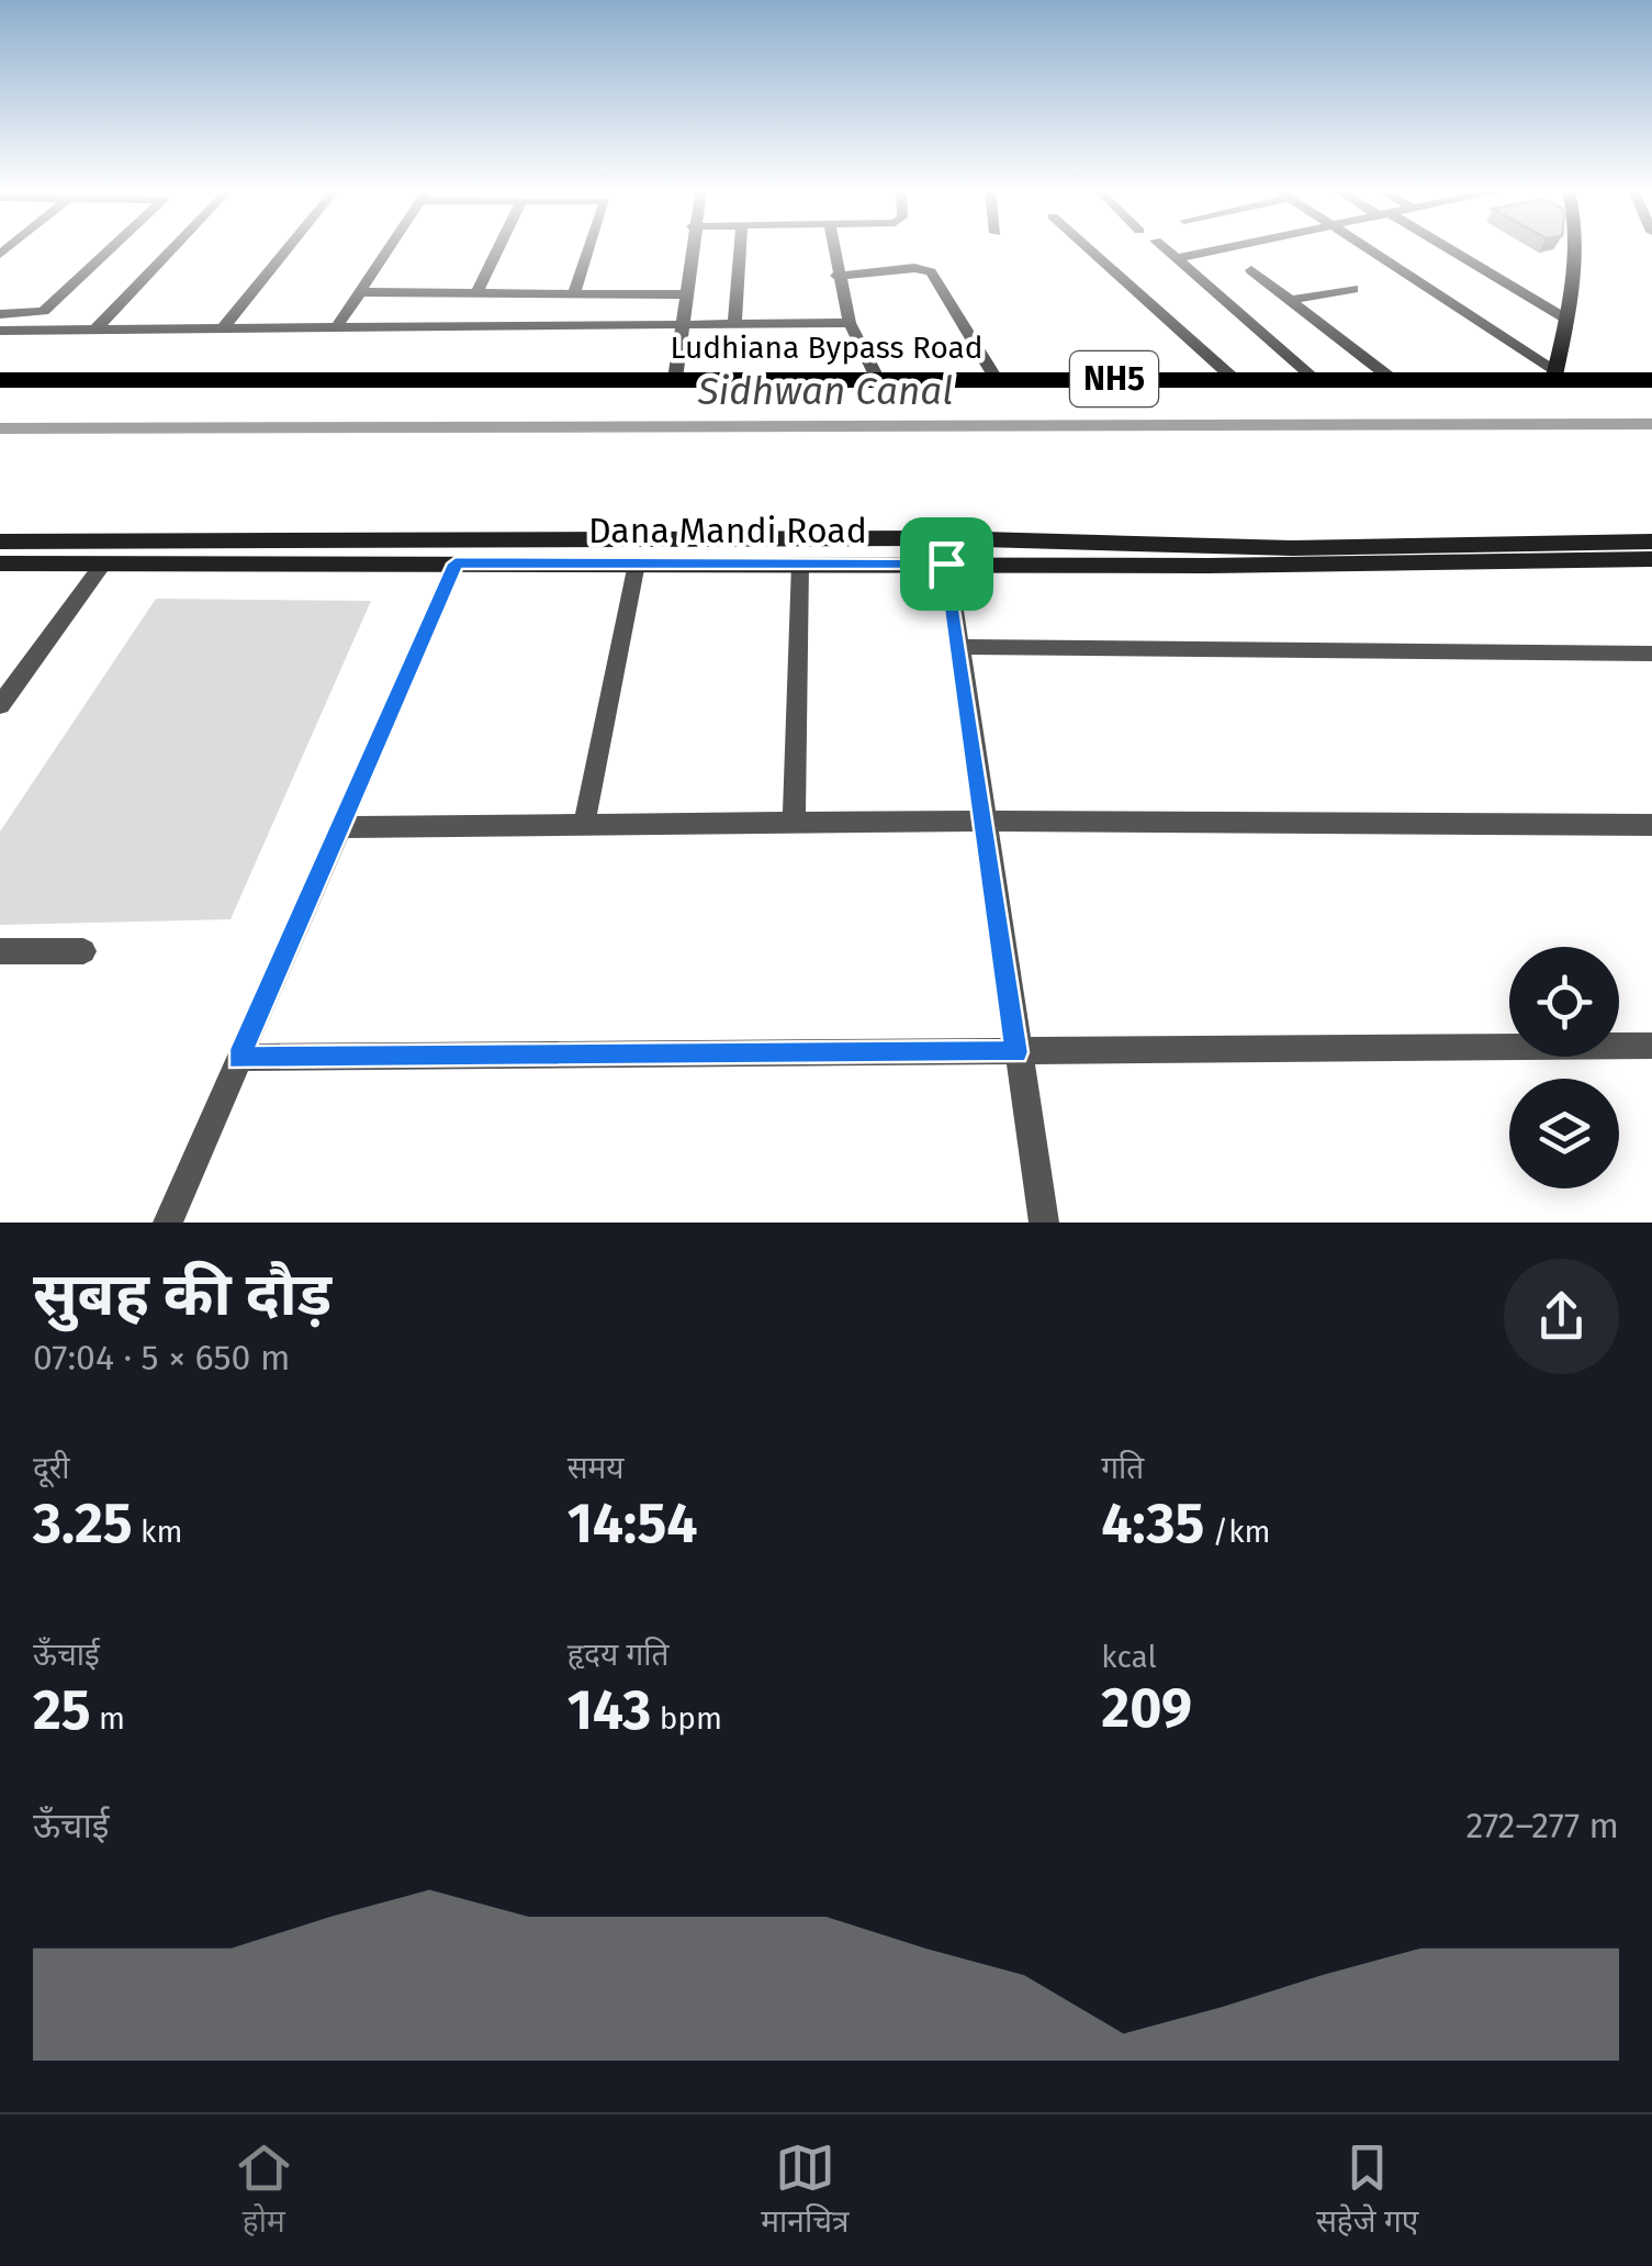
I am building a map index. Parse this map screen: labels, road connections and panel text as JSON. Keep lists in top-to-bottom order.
{
  "streets": {
    "highway": ["Ludhiana Bypass Road", "NH5"],
    "street": ["Dana Mandi Road"]
  },
  "water": ["Sidhwan Canal"],
  "page": {
    "heading": ["सुबह की दौड़", "07:04 · 5 × 650 m"],
    "stats": [
      ["दूरी", "3.25 km"],
      ["समय", "14:54"],
      ["गति", "4:35 /km"],
      ["ऊँचाई", "25 m"],
      ["हृदय गति", "143 bpm"],
      ["kcal", "209"]
    ],
    "chart": ["ऊँचाई", "272–277 m"],
    "tabs": ["होम", "मानचित्र", "सहेजे गए"]
  }
}
